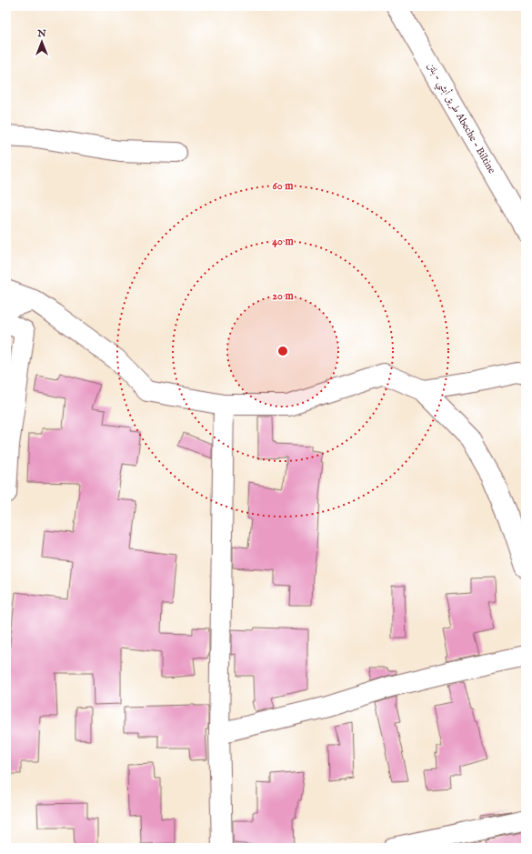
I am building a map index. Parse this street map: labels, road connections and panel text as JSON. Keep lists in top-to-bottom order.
{
  "streets": {
    "street": ["طريق أبشي - بلتن Abeche - Biltine"]
  },
  "north": "top",
  "rings": ["60 m", "40 m", "20 m"]
}
